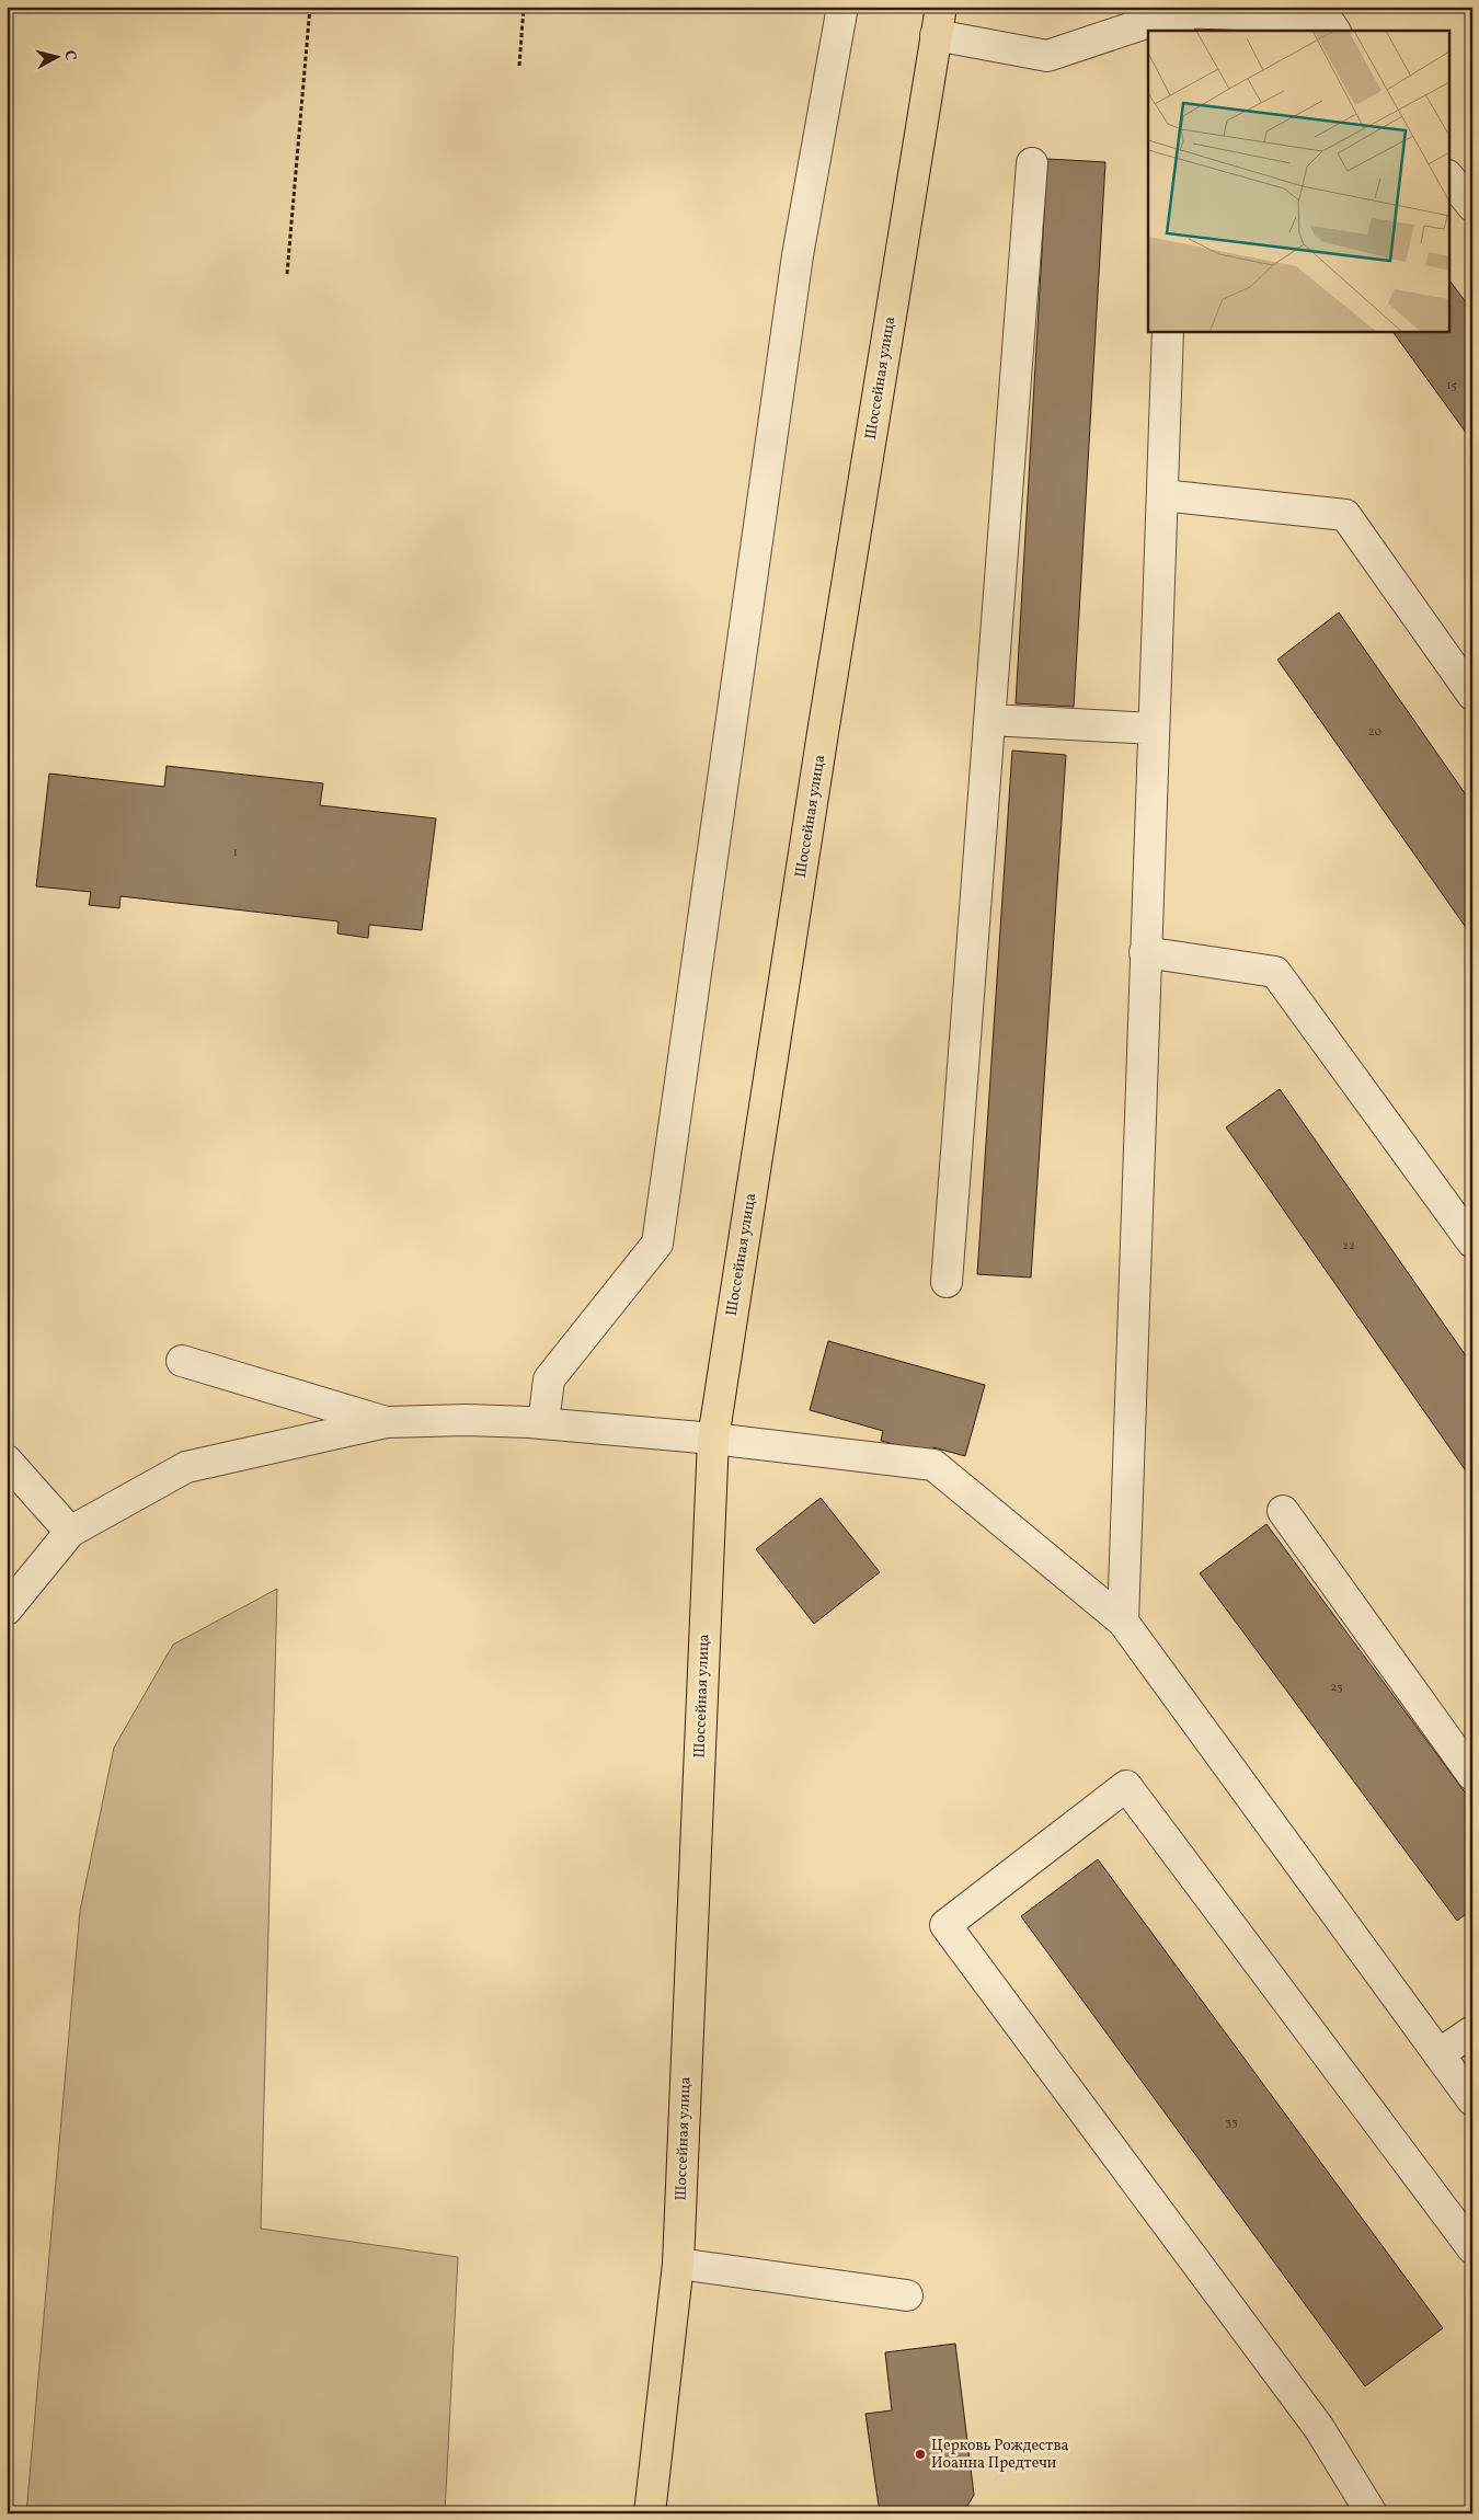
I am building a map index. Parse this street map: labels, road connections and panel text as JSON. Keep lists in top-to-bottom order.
{
  "streets": {
    "main road": ["Шоссейная улица"]
  },
  "places": ["Церковь Рождества Иоанна Предтечи"],
  "house_numbers": [
    "15",
    "20",
    "1",
    "22",
    "23",
    "33"
  ],
  "north": "right"
}
